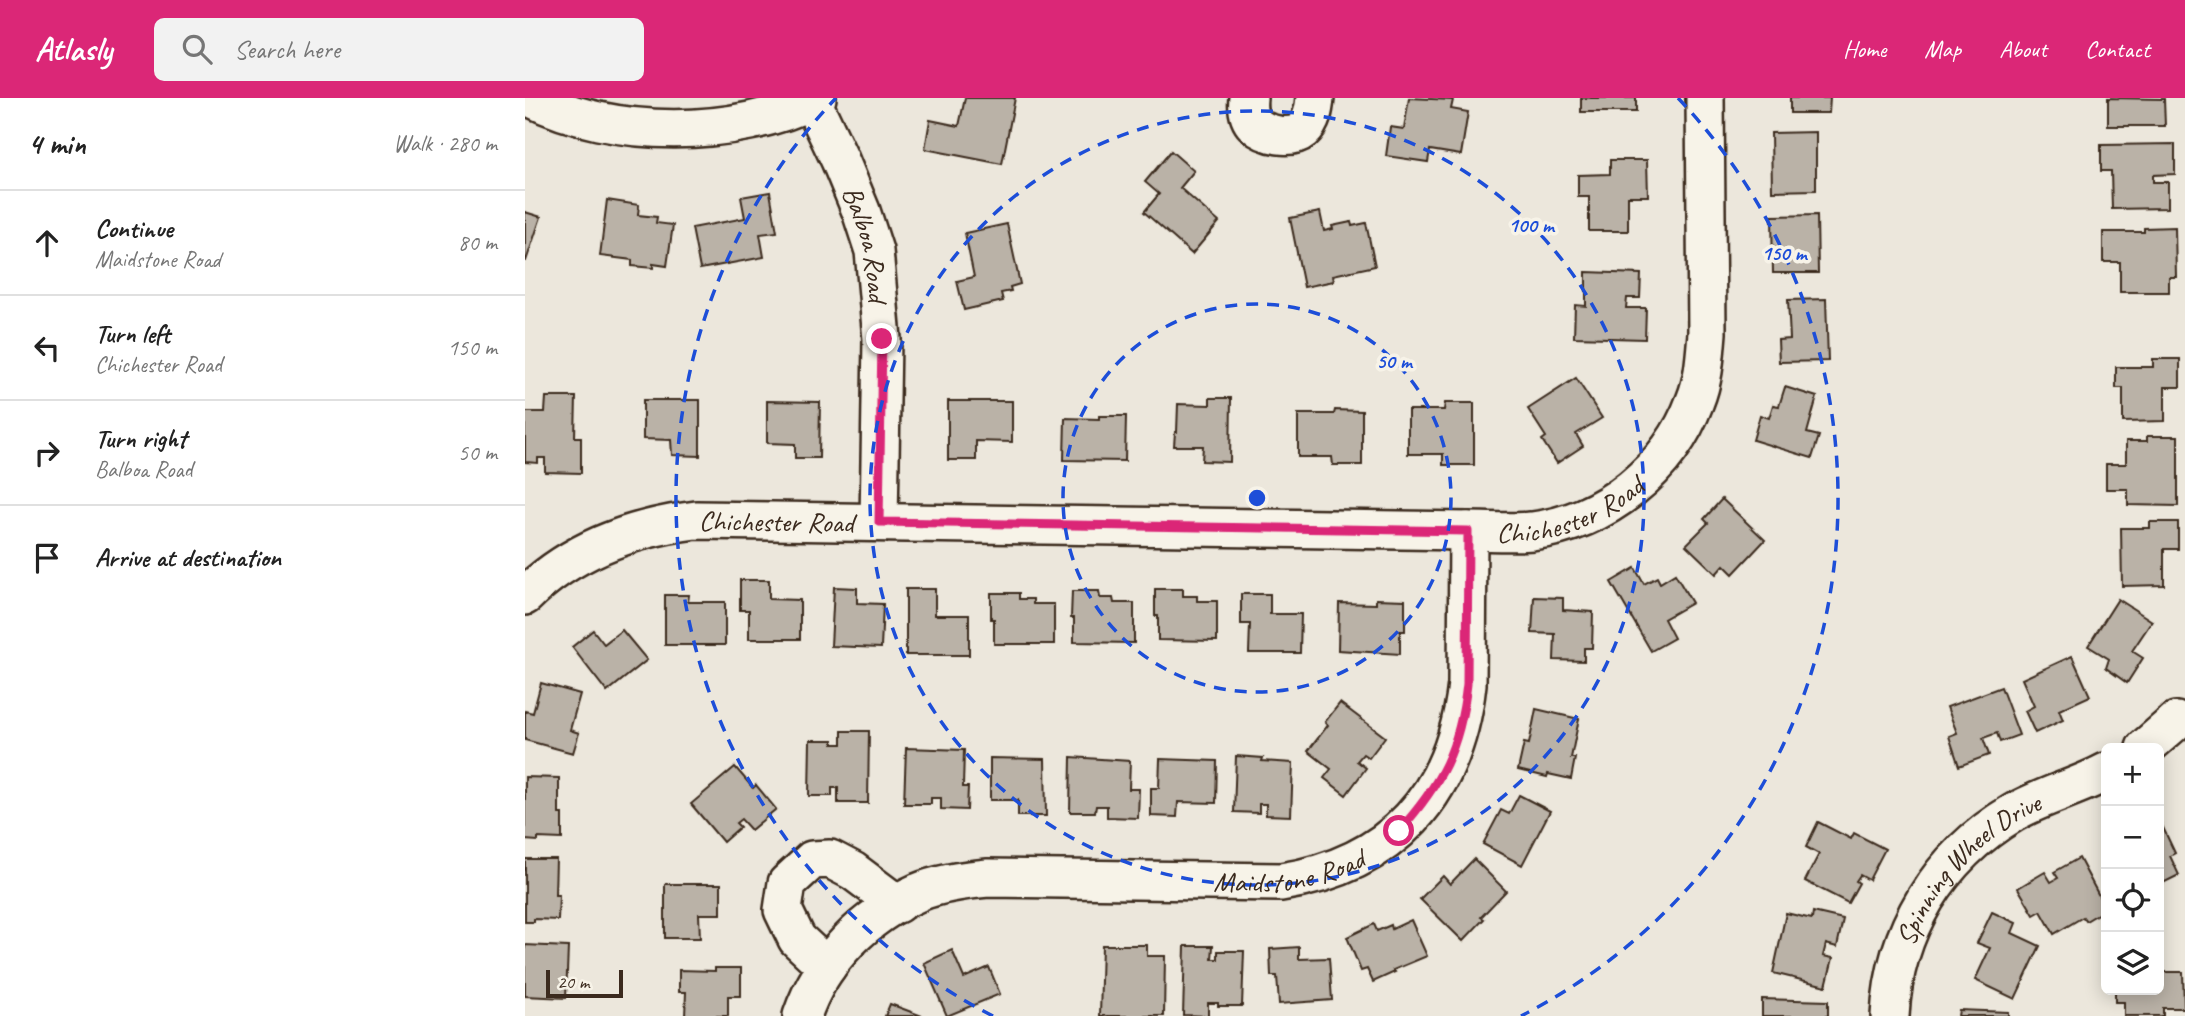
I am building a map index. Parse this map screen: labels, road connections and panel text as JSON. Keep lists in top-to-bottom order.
{
  "streets": {
    "street": [
      "Balboa Road",
      "Chichester Road",
      "Maidstone Road",
      "Spinning Wheel Drive"
    ]
  },
  "crossings": [
    ["Balboa Road", "Chichester Road"],
    ["Chichester Road", "Maidstone Road"]
  ],
  "scale_bar": "20 m",
  "page": {
    "header": "Atlasly",
    "search": "Search here",
    "nav": [
      "Home",
      "Map",
      "About",
      "Contact"
    ],
    "heading": ["4 min", "Walk · 280 m"],
    "list": [
      ["Continue", "Maidstone Road", "80 m"],
      ["Turn left", "Chichester Road", "150 m"],
      ["Turn right", "Balboa Road", "50 m"],
      "Arrive at destination"
    ],
    "map_buttons": ["+", "−"],
    "scale": "20 m"
  },
  "rings": ["100 m", "150 m", "50 m"]
}
